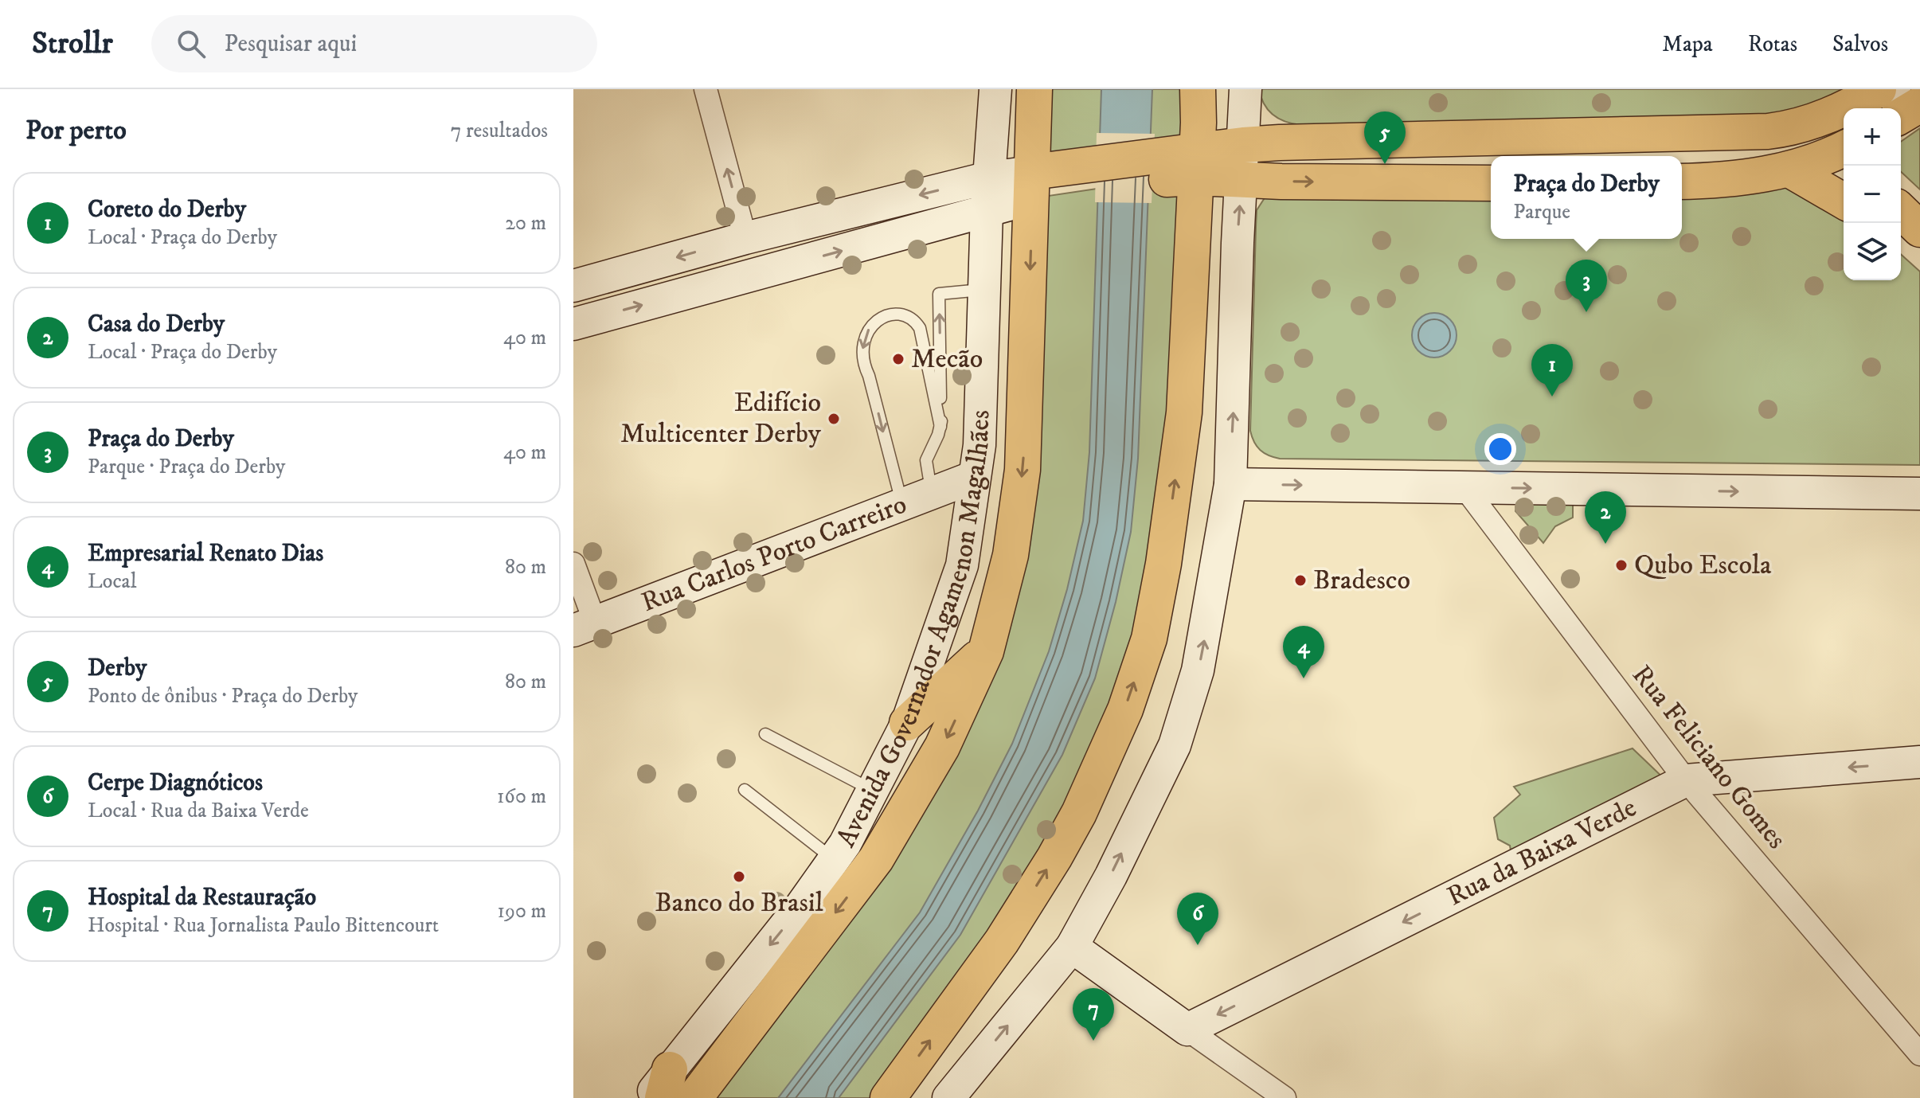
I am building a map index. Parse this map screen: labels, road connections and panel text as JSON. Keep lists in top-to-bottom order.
{
  "streets": {
    "main road": ["Rua Carlos Porto Carreiro", "Avenida Governador Agamenon Magalhães", "Rua da Baixa Verde"],
    "street": ["Rua Feliciano Gomes"]
  },
  "crossings": [
    ["Rua Carlos Porto Carreiro", "Avenida Governador Agamenon Magalhães"],
    ["Rua Feliciano Gomes", "Rua da Baixa Verde"]
  ],
  "one_way": ["Rua da Baixa Verde"],
  "places": [
    "Mecão",
    "Edifício Multicenter Derby",
    "Qubo Escola",
    "Bradesco",
    "Banco do Brasil"
  ],
  "page": {
    "header": "Strollr",
    "search": "Pesquisar aqui",
    "nav": ["Mapa", "Rotas", "Salvos"],
    "heading": ["Por perto", "7 resultados"],
    "map_buttons": ["+", "−"],
    "pins": [
      "5",
      "3",
      "1",
      "2",
      "4",
      "6",
      "7"
    ],
    "popup": ["Praça do Derby", "Parque"],
    "list": [
      {
        "mark": "1",
        "name": "Coreto do Derby",
        "note": "Local · Praça do Derby",
        "value": "20 m"
      },
      {
        "mark": "2",
        "name": "Casa do Derby",
        "note": "Local · Praça do Derby",
        "value": "40 m"
      },
      {
        "mark": "3",
        "name": "Praça do Derby",
        "note": "Parque · Praça do Derby",
        "value": "40 m"
      },
      {
        "mark": "4",
        "name": "Empresarial Renato Dias",
        "note": "Local",
        "value": "80 m"
      },
      {
        "mark": "5",
        "name": "Derby",
        "note": "Ponto de ônibus · Praça do Derby",
        "value": "80 m"
      },
      {
        "mark": "6",
        "name": "Cerpe Diagnóticos",
        "note": "Local · Rua da Baixa Verde",
        "value": "160 m"
      },
      {
        "mark": "7",
        "name": "Hospital da Restauração",
        "note": "Hospital · Rua Jornalista Paulo Bittencourt",
        "value": "190 m"
      }
    ]
  }
}
